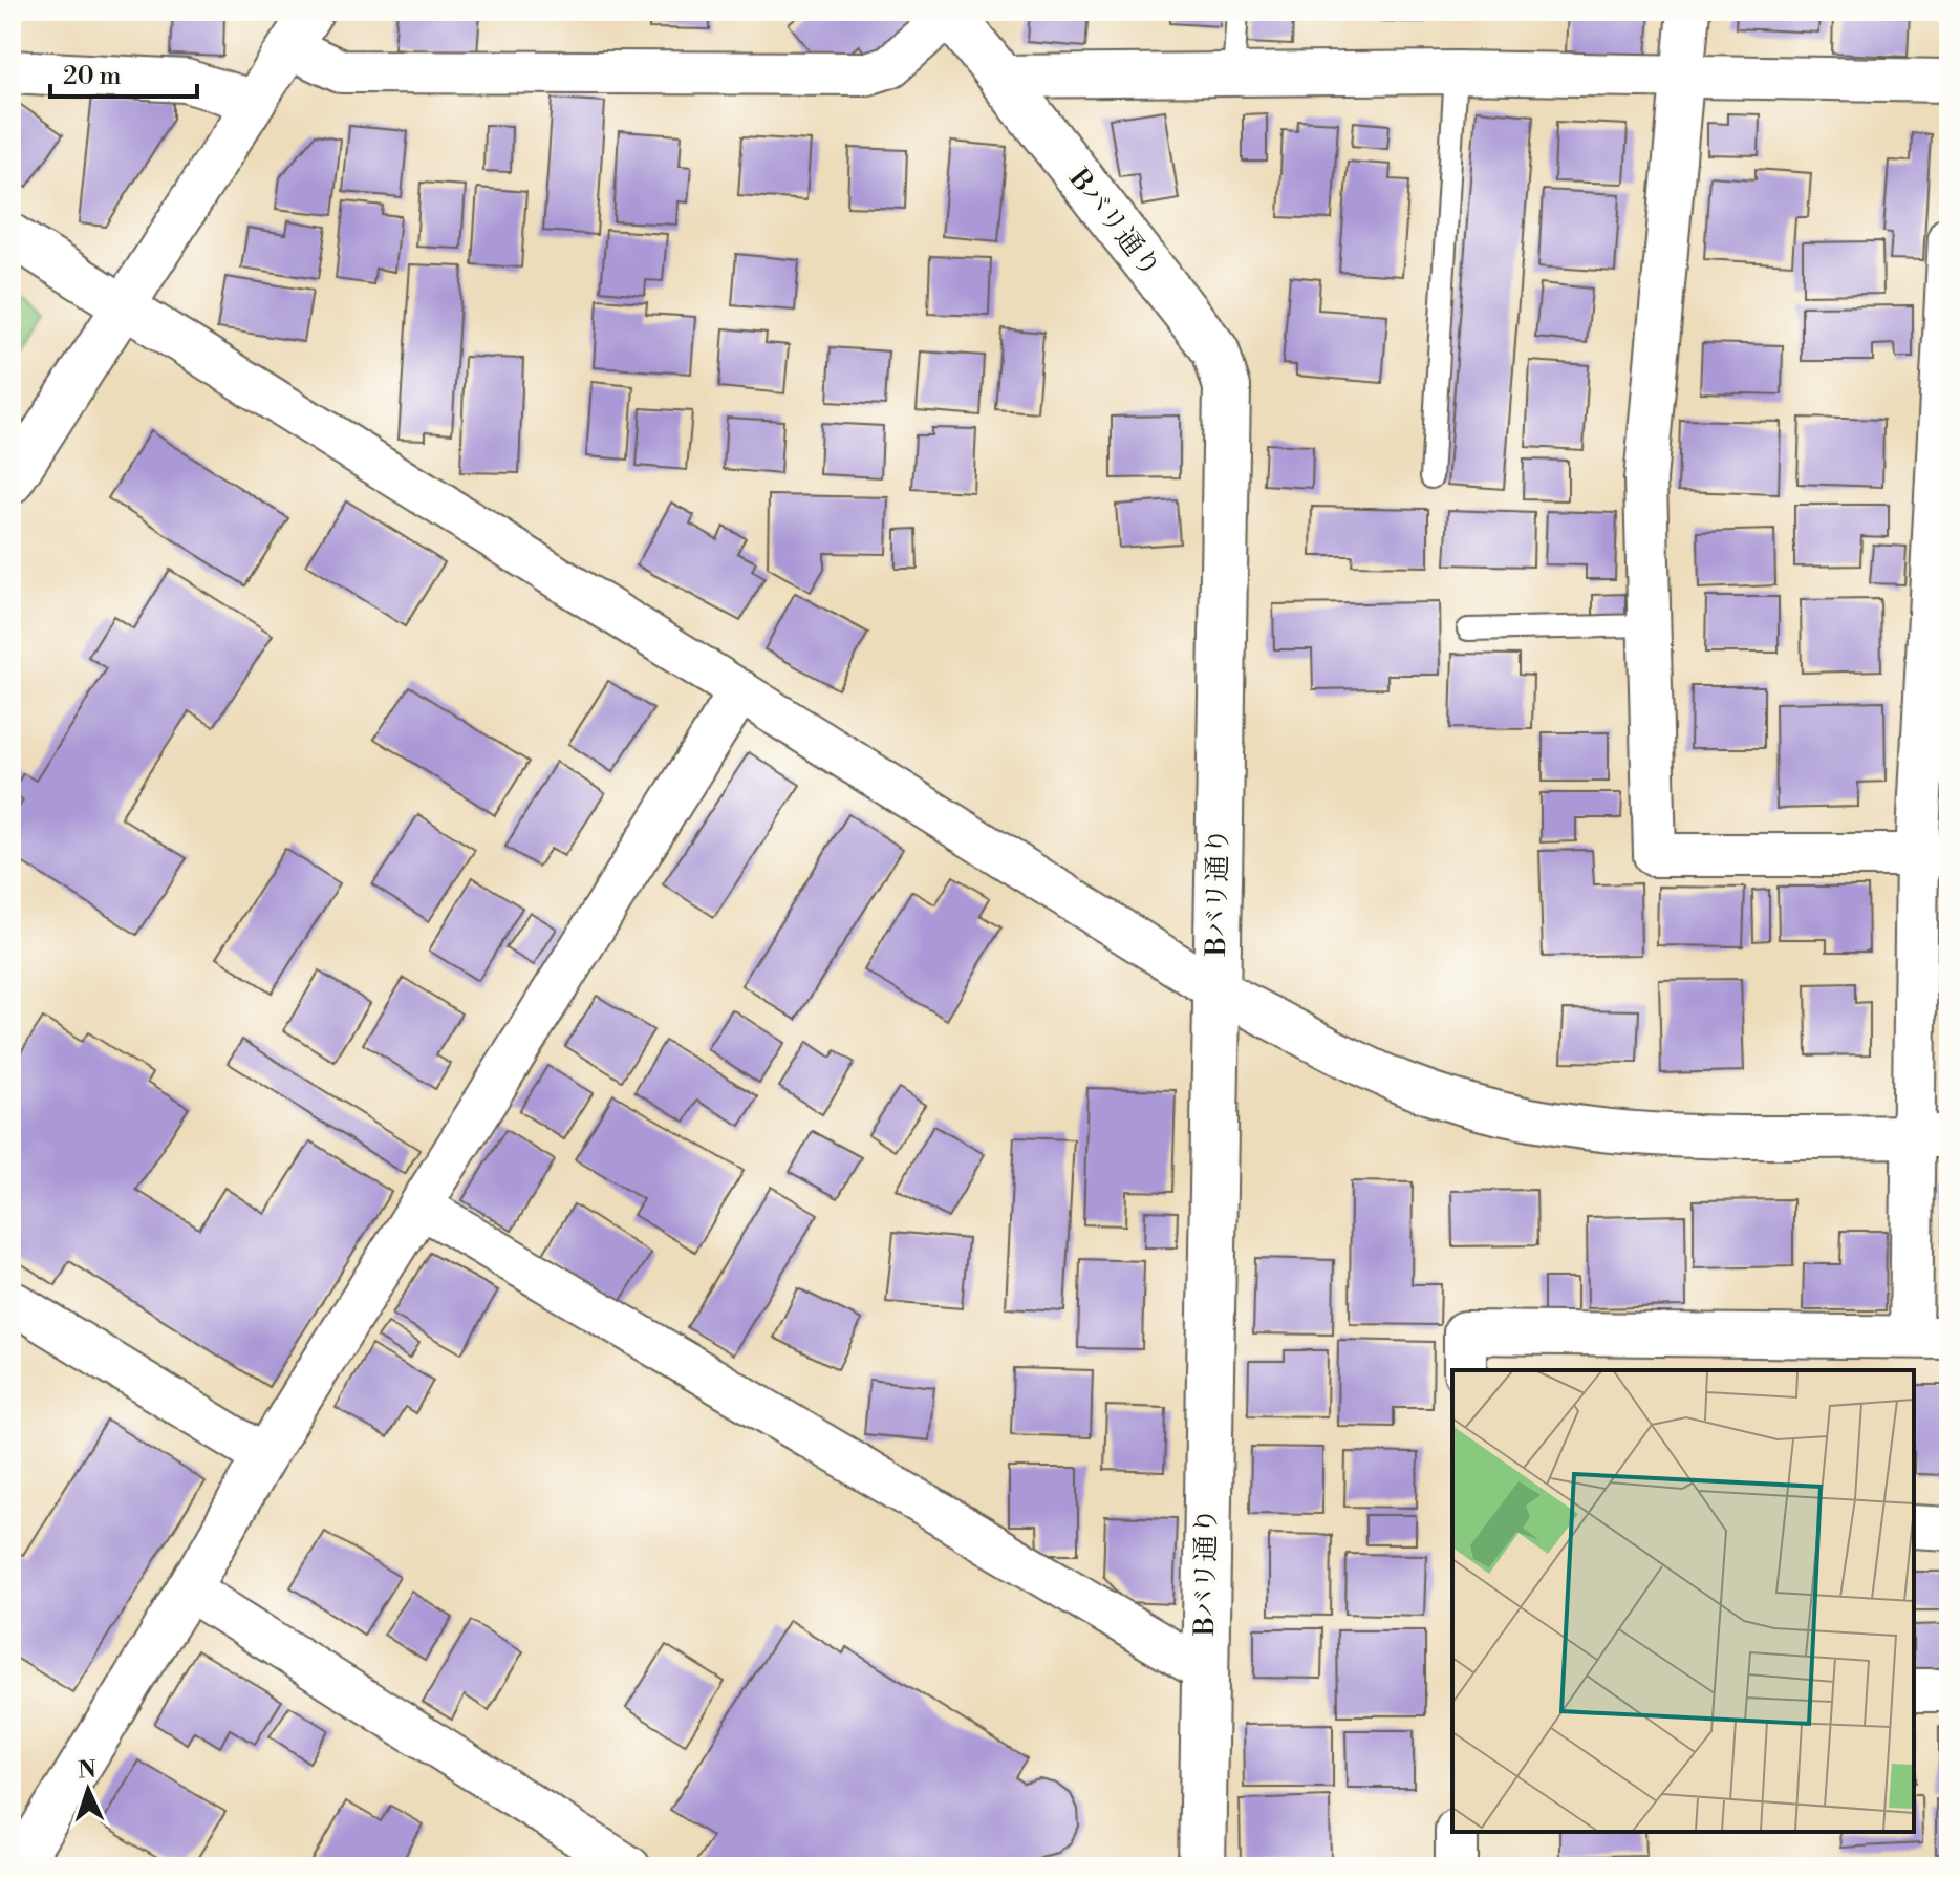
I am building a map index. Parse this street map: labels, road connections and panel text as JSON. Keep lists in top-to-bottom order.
{
  "streets": {
    "street": ["Bバリ通り"]
  },
  "scale_bar": "20 m",
  "north": "top"
}
